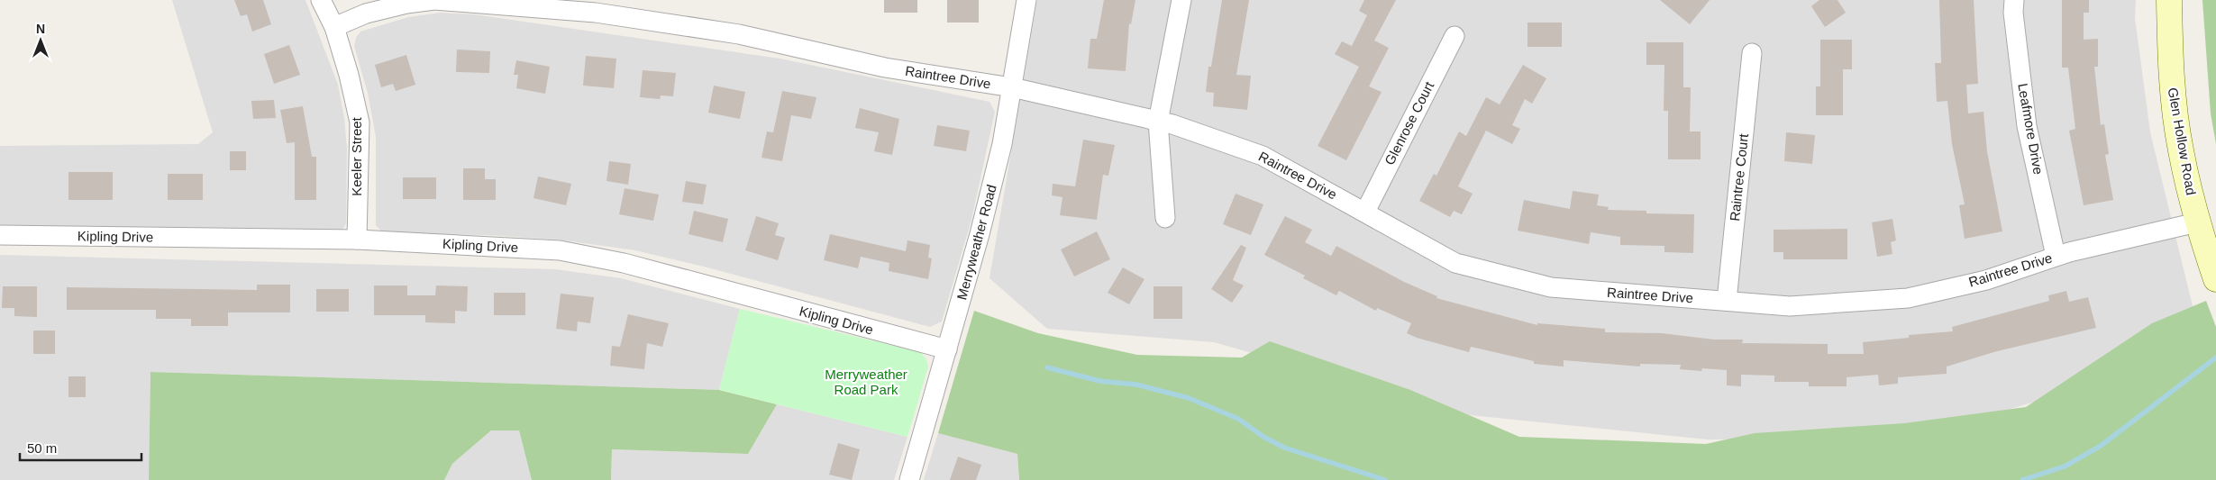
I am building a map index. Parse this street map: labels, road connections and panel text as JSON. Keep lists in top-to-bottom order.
{
  "streets": {
    "street": [
      "Raintree Drive",
      "Glenrose Court",
      "Leafmore Drive",
      "Glen Hollow Road",
      "Keeler Street",
      "Raintree Court",
      "Kipling Drive",
      "Merryweather Road"
    ]
  },
  "crossings": [
    ["Raintree Drive", "Glenrose Court"],
    ["Raintree Drive", "Leafmore Drive"],
    ["Raintree Drive", "Glen Hollow Road"],
    ["Raintree Drive", "Keeler Street"],
    ["Raintree Drive", "Raintree Court"],
    ["Raintree Drive", "Merryweather Road"],
    ["Keeler Street", "Kipling Drive"],
    ["Kipling Drive", "Merryweather Road"]
  ],
  "parks": ["Merryweather Road Park"],
  "scale_bar": "50 m",
  "north": "top"
}
